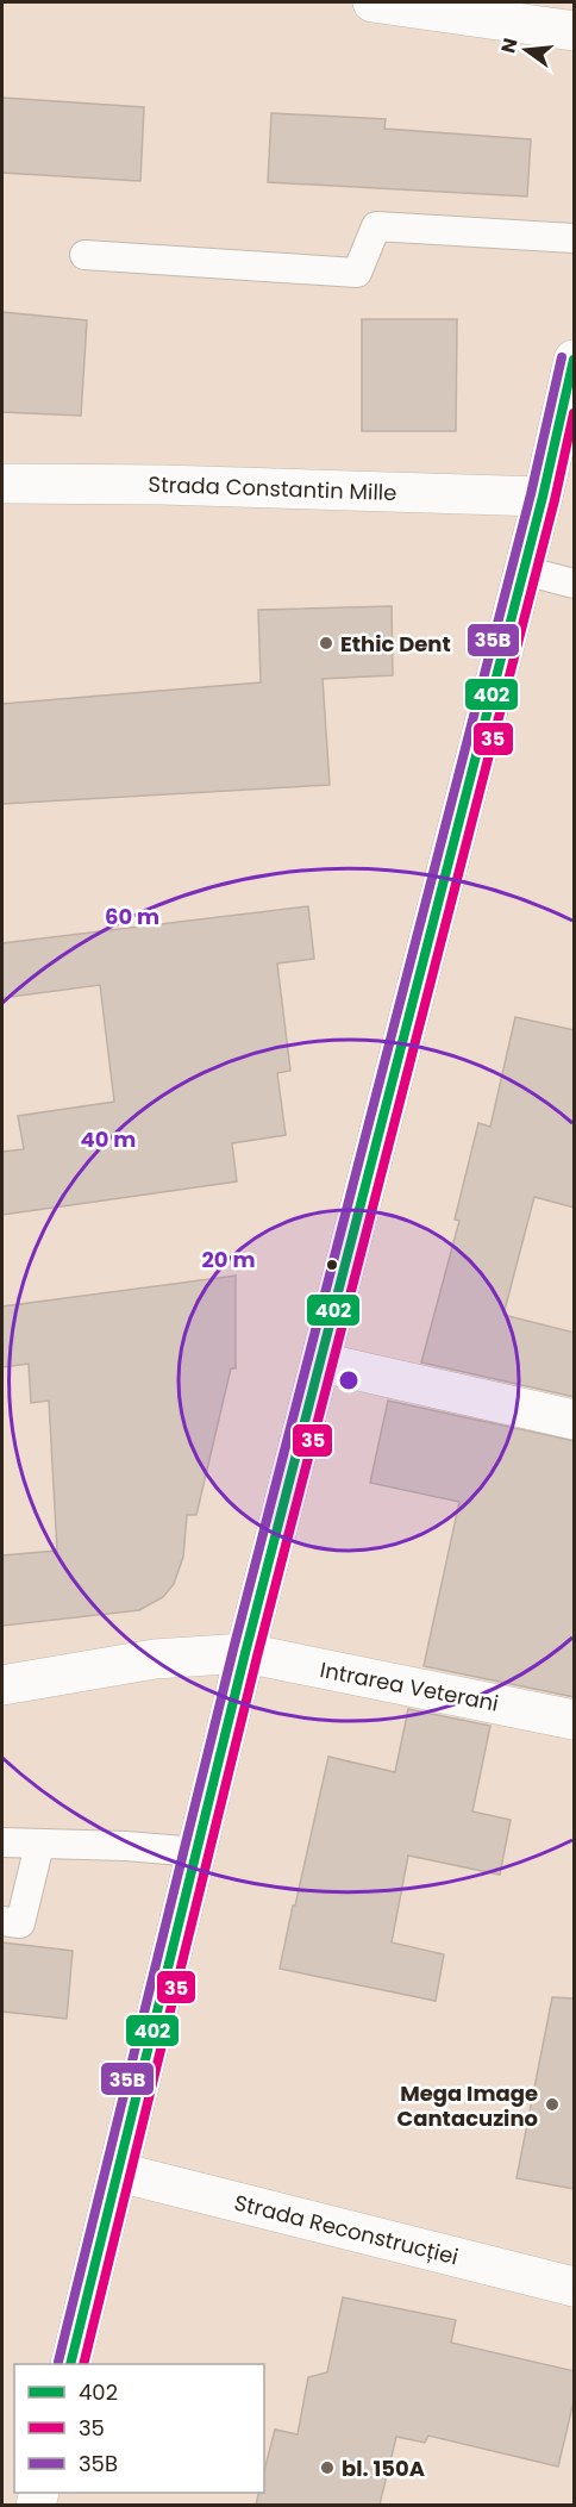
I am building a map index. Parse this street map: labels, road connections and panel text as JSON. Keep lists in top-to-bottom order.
{
  "streets": {
    "main road": ["Strada Constantin Mille", "Intrarea Veterani", "Strada Reconstrucției"]
  },
  "places": ["Ethic Dent", "Mega Image Cantacuzino", "bl. 150A"],
  "lines": ["transit line 35B", "transit line 402", "transit line 35"],
  "legend": ["402", "35", "35B"],
  "north": "left",
  "rings": ["60 m", "40 m", "20 m"]
}
